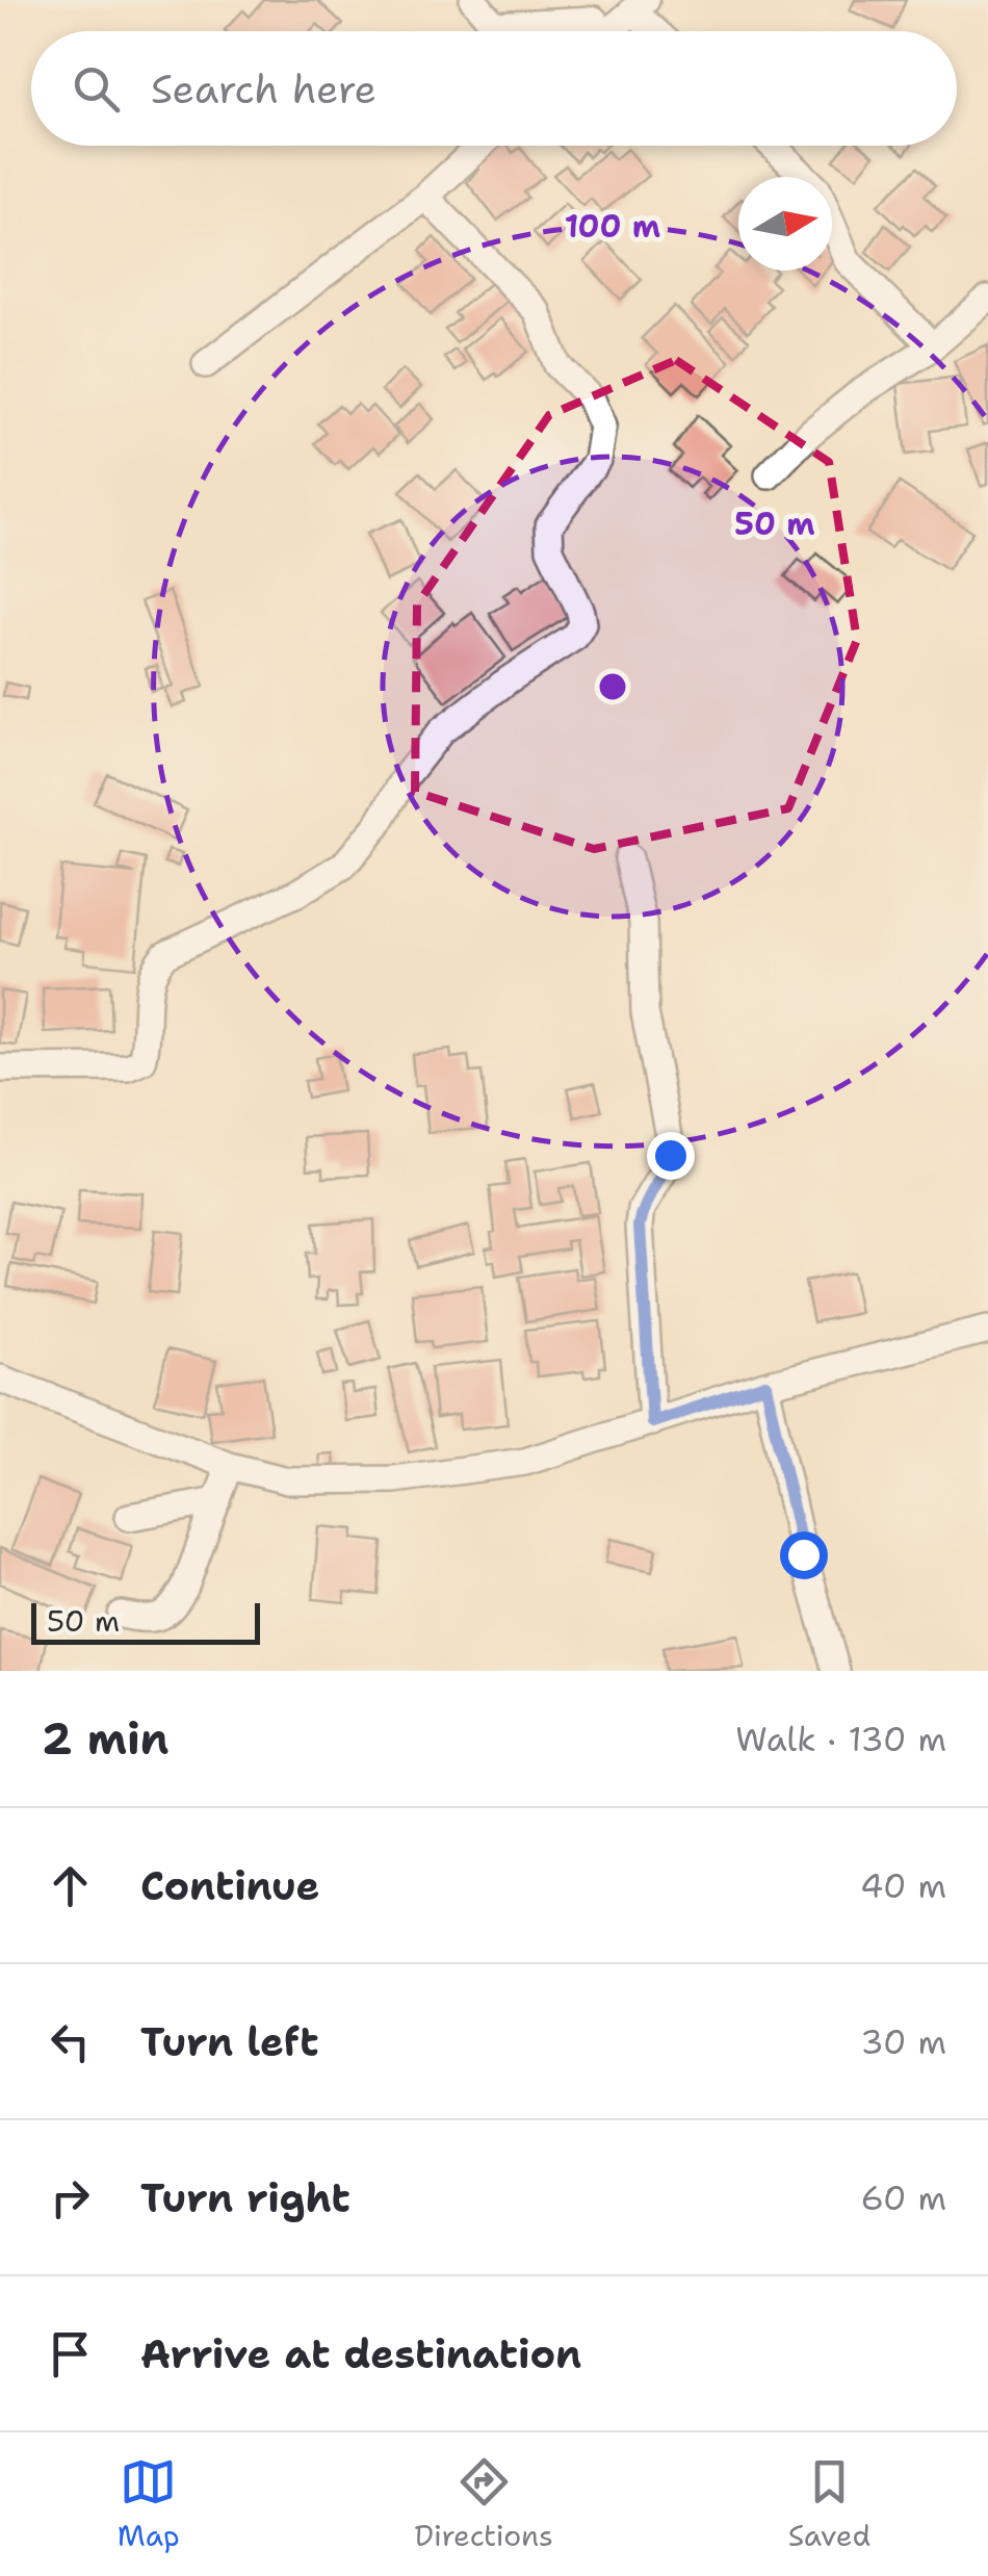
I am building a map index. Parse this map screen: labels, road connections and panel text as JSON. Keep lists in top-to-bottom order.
{
  "scale_bar": "50 m",
  "north": "right",
  "page": {
    "search": "Search here",
    "scale": "50 m",
    "heading": ["2 min", "Walk · 130 m"],
    "list": [
      ["Continue", "40 m"],
      ["Turn left", "30 m"],
      ["Turn right", "60 m"],
      "Arrive at destination"
    ],
    "nav": ["Map", "Directions", "Saved"]
  },
  "rings": ["100 m", "50 m"]
}
